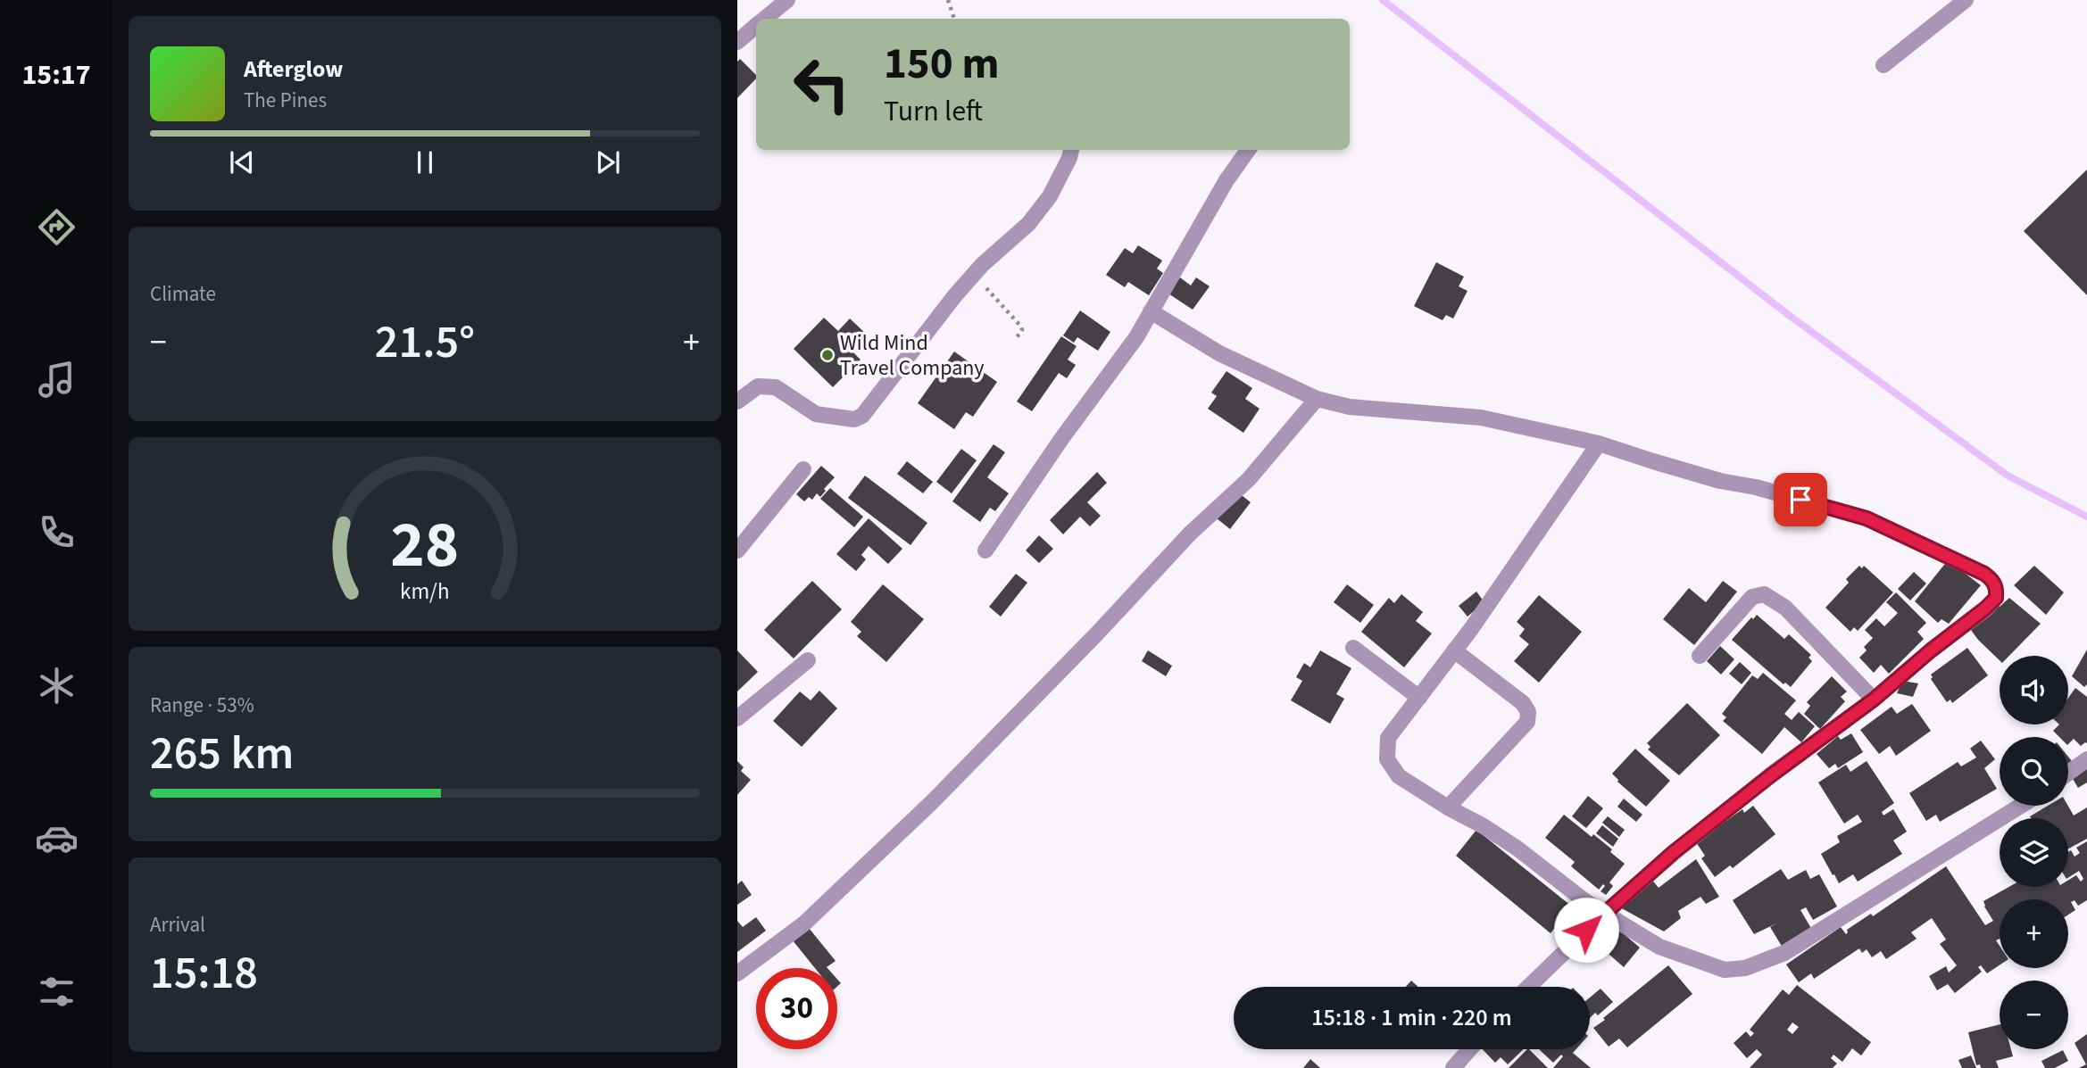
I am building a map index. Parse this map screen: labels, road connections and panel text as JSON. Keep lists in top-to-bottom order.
{
  "places": ["Wild Mind Travel Company"],
  "page": {
    "tabs": "15:17",
    "turn": ["150 m", "Turn left"],
    "song": ["Afterglow", "The Pines"],
    "tile": [
      "Climate",
      ["Range · 53%", "265 km"],
      ["Arrival", "15:18"]
    ],
    "heat": ["−", "21.5°", "+"],
    "map_buttons": ["+", "−"],
    "limit": "30",
    "trip": "15:18 · 1 min · 220 m",
    "gauge": ["28", "km/h"]
  }
}
